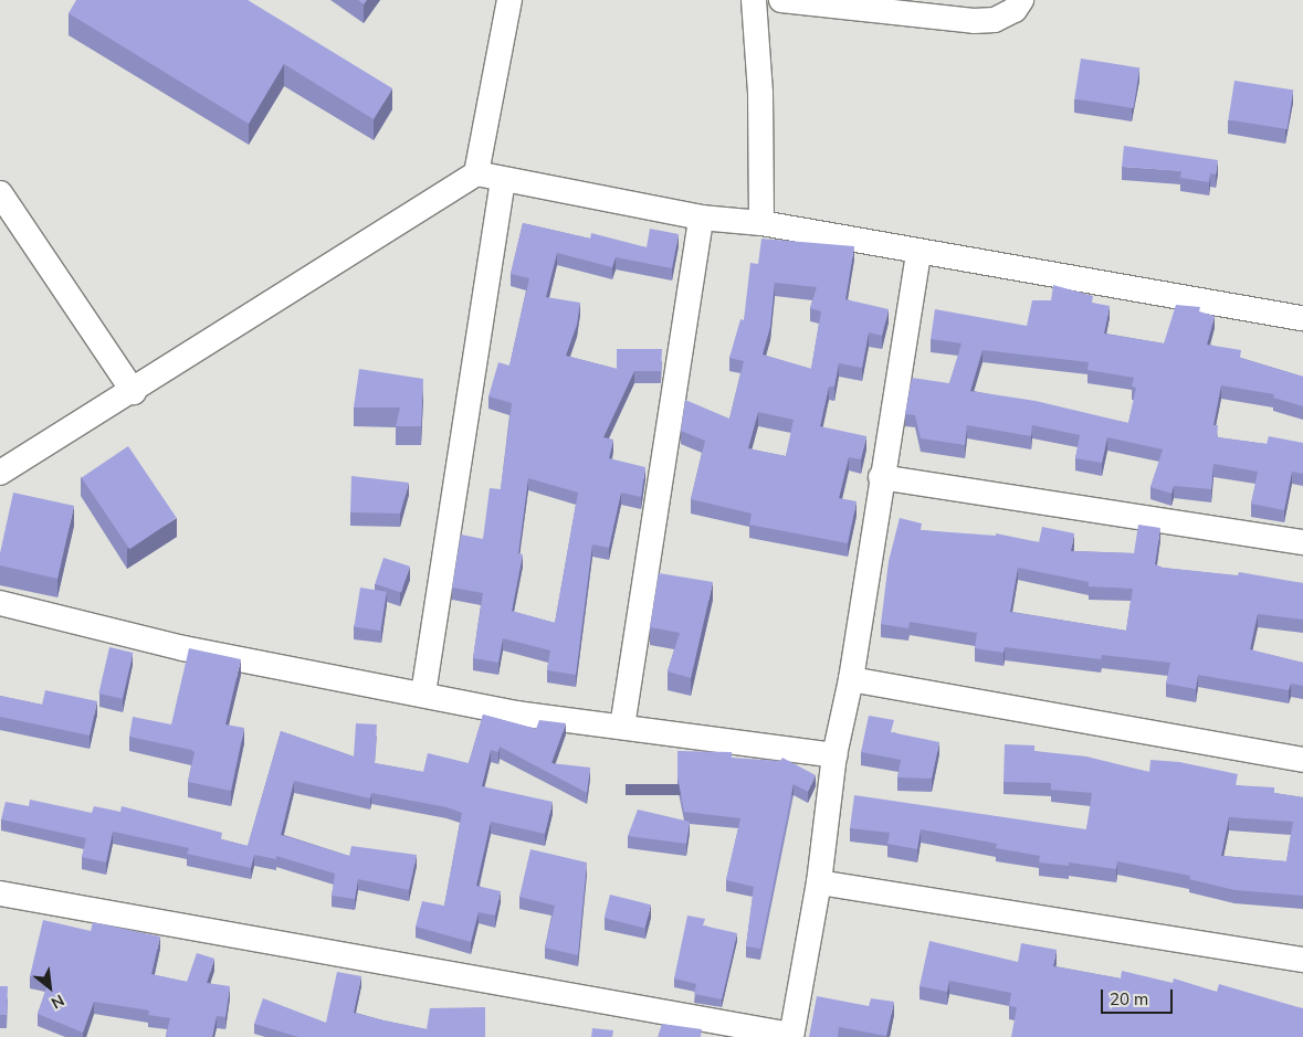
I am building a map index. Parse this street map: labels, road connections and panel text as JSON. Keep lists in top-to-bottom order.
{
  "scale_bar": "20 m",
  "north": "bottom right"
}
